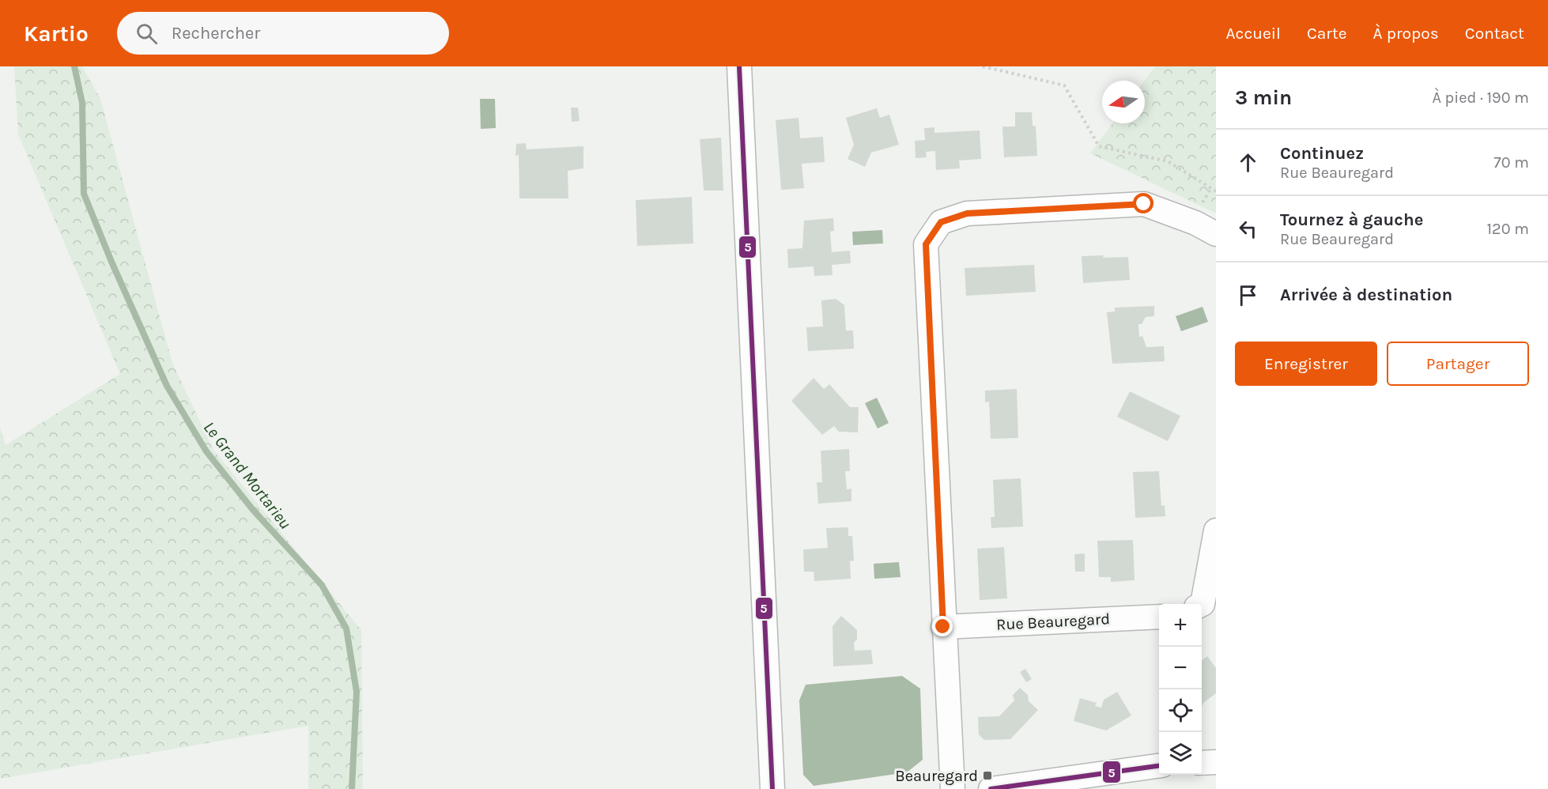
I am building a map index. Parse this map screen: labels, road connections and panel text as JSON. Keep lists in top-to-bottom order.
{
  "streets": {
    "street": ["Rue Beauregard"]
  },
  "water": ["Le Grand Mortarieu"],
  "places": {
    "transit": ["Beauregard"]
  },
  "lines": ["transit line 5"],
  "north": "left",
  "page": {
    "header": "Kartio",
    "search": "Rechercher",
    "nav": [
      "Accueil",
      "Carte",
      "À propos",
      "Contact"
    ],
    "heading": ["3 min", "À pied · 190 m"],
    "list": [
      ["Continuez", "Rue Beauregard", "70 m"],
      ["Tournez à gauche", "Rue Beauregard", "120 m"],
      "Arrivée à destination"
    ],
    "buttons": ["Enregistrer", "Partager"],
    "map_buttons": ["+", "−"]
  }
}
